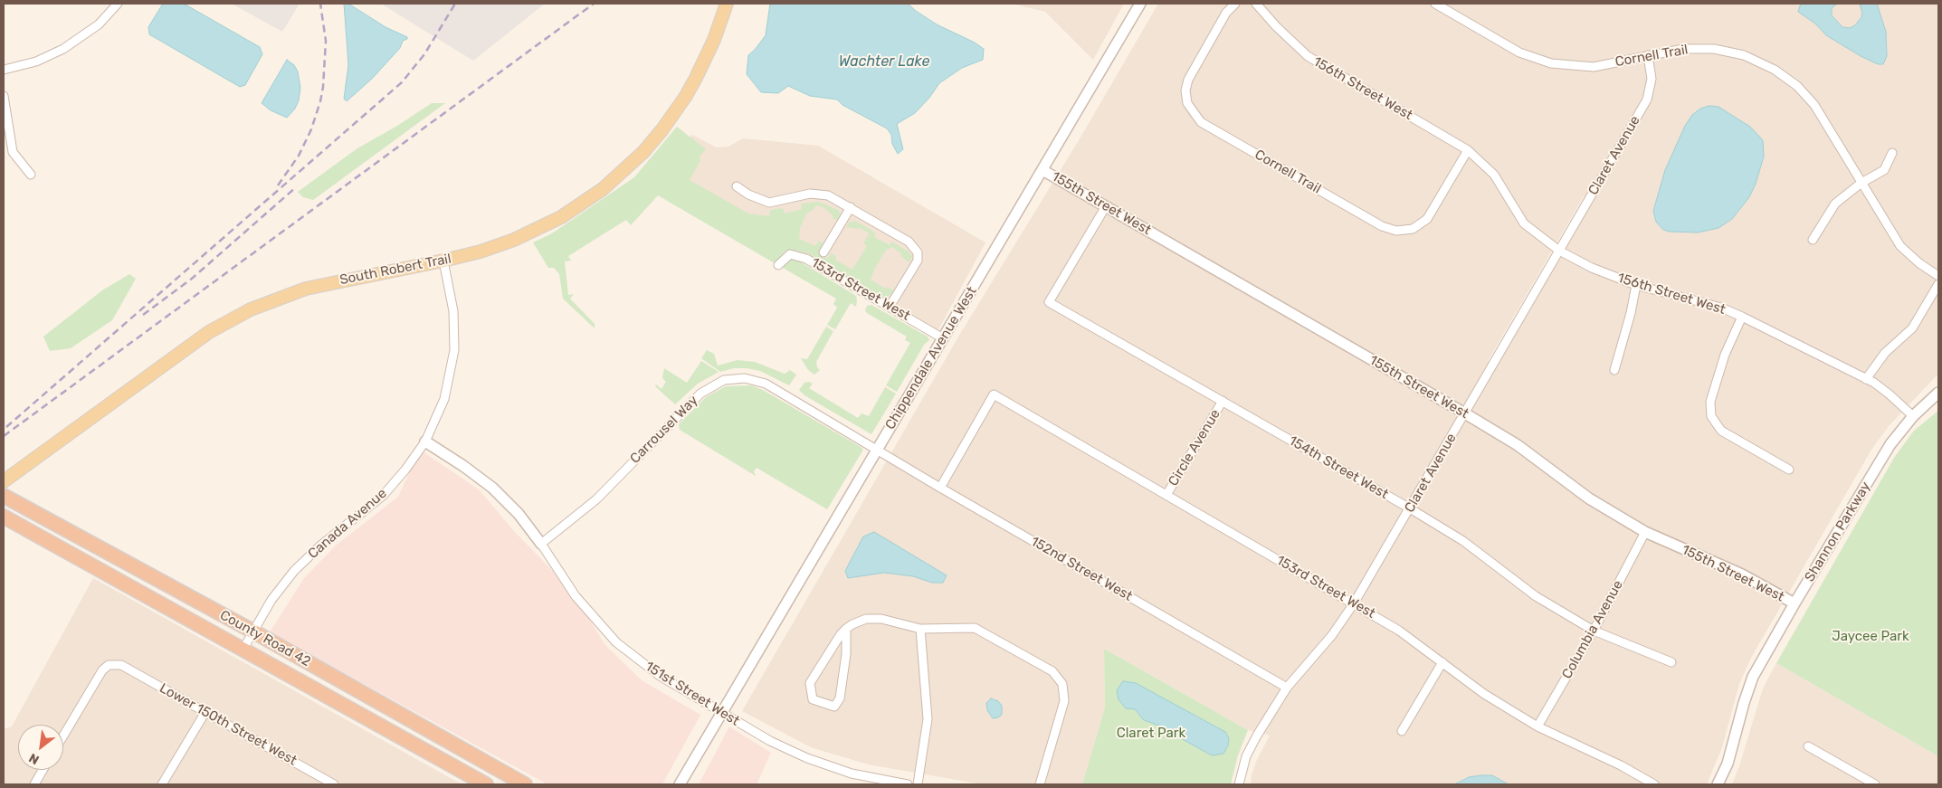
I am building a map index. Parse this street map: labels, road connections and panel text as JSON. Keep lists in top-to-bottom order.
{
  "streets": {
    "highway": ["County Road 42"],
    "main road": ["South Robert Trail"],
    "street": [
      "Cornell Trail",
      "156th Street West",
      "Claret Avenue",
      "155th Street West",
      "153rd Street West",
      "Chippendale Avenue West",
      "Carrousel Way",
      "Circle Avenue",
      "154th Street West",
      "Canada Avenue",
      "Shannon Parkway",
      "152nd Street West",
      "Columbia Avenue",
      "151st Street West",
      "Lower 150th Street West"
    ]
  },
  "crossings": [
    ["Cornell Trail", "156th Street West"],
    ["Cornell Trail", "Claret Avenue"],
    ["156th Street West", "Claret Avenue"],
    ["156th Street West", "Shannon Parkway"],
    ["Claret Avenue", "155th Street West"],
    ["Claret Avenue", "153rd Street West"],
    ["Claret Avenue", "154th Street West"],
    ["Claret Avenue", "152nd Street West"],
    ["155th Street West", "Chippendale Avenue West"],
    ["155th Street West", "154th Street West"],
    ["155th Street West", "Shannon Parkway"],
    ["155th Street West", "Columbia Avenue"],
    ["South Robert Trail", "Canada Avenue"],
    ["153rd Street West", "Chippendale Avenue West"],
    ["153rd Street West", "Circle Avenue"],
    ["153rd Street West", "152nd Street West"],
    ["153rd Street West", "Columbia Avenue"],
    ["Chippendale Avenue West", "Carrousel Way"],
    ["Chippendale Avenue West", "152nd Street West"],
    ["Chippendale Avenue West", "151st Street West"],
    ["Carrousel Way", "152nd Street West"],
    ["Carrousel Way", "151st Street West"],
    ["Circle Avenue", "154th Street West"],
    ["154th Street West", "Columbia Avenue"],
    ["Canada Avenue", "County Road 42"],
    ["Canada Avenue", "151st Street West"]
  ],
  "water": ["Wachter Lake"],
  "parks": ["Jaycee Park", "Claret Park"],
  "north": "bottom left"
}
